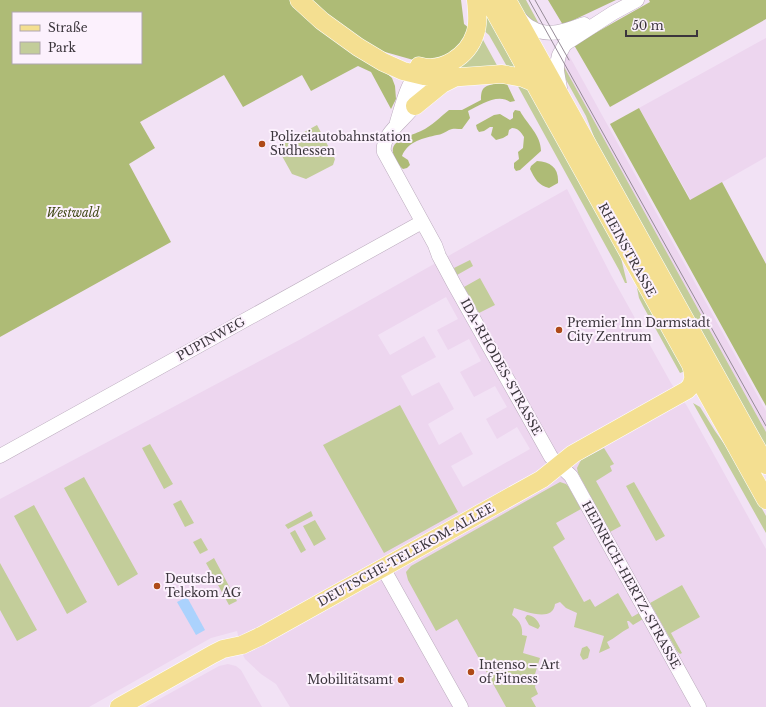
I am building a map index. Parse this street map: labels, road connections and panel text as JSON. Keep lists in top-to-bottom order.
{
  "streets": {
    "main road": ["RHEINSTRASSE", "DEUTSCHE-TELEKOM-ALLEE"],
    "street": ["PUPINWEG", "IDA-RHODES-STRASSE", "HEINRICH-HERTZ-STRASSE"]
  },
  "crossings": [
    ["RHEINSTRASSE", "DEUTSCHE-TELEKOM-ALLEE"],
    ["PUPINWEG", "IDA-RHODES-STRASSE"],
    ["IDA-RHODES-STRASSE", "DEUTSCHE-TELEKOM-ALLEE"],
    ["IDA-RHODES-STRASSE", "HEINRICH-HERTZ-STRASSE"],
    ["DEUTSCHE-TELEKOM-ALLEE", "HEINRICH-HERTZ-STRASSE"]
  ],
  "parks": ["Westwald"],
  "places": [
    "Polizeiautobahnstation Südhessen",
    "Premier Inn Darmstadt City Zentrum",
    "Deutsche Telekom AG",
    "Intenso – Art of Fitness",
    "Mobilitätsamt"
  ],
  "legend": ["Straße", "Park"],
  "scale_bar": "50 m"
}
